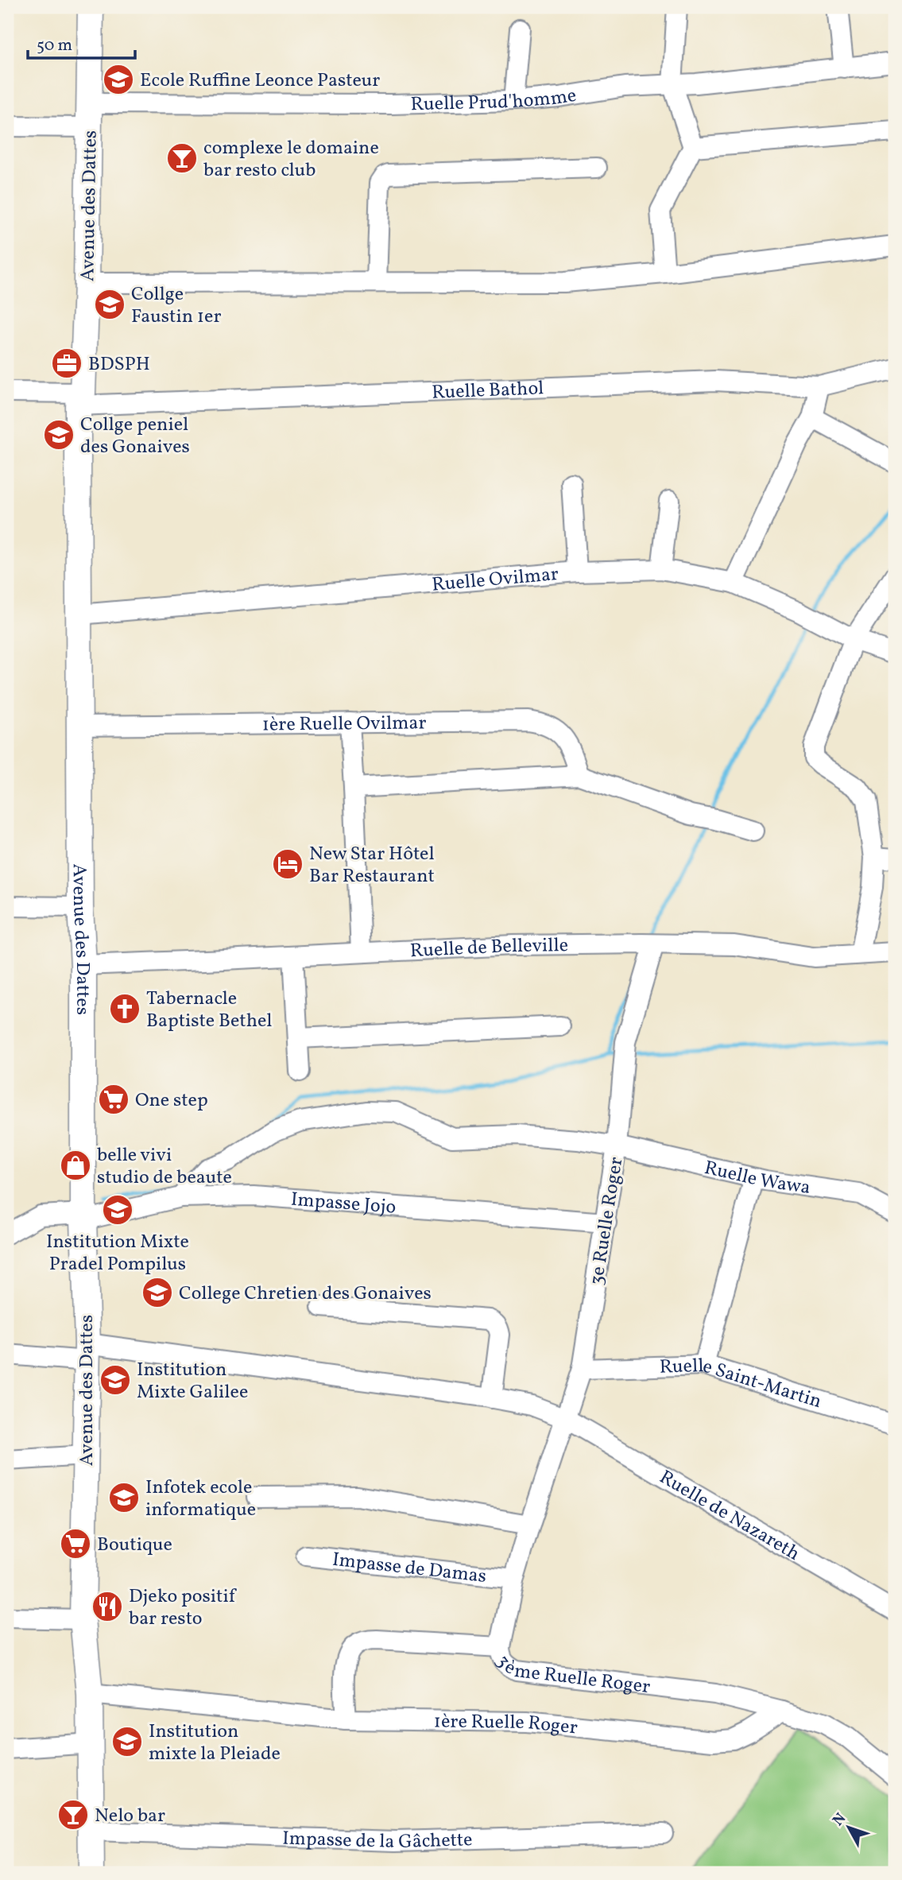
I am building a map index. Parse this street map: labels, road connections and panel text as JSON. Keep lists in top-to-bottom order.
{
  "streets": {
    "main road": ["Avenue des Dattes"],
    "street": [
      "Ruelle Prud'homme",
      "Ruelle Bathol",
      "Ruelle Ovilmar",
      "1ère Ruelle Ovilmar",
      "Ruelle de Belleville",
      "Ruelle Wawa",
      "Impasse Jojo",
      "3e Ruelle Roger",
      "Ruelle Saint-Martin",
      "Ruelle de Nazareth",
      "Impasse de Damas",
      "3ème Ruelle Roger",
      "1ère Ruelle Roger",
      "Impasse de la Gâchette"
    ]
  },
  "crossings": [
    ["Ruelle Prud'homme", "Avenue des Dattes"],
    ["Avenue des Dattes", "Ruelle Bathol"],
    ["Avenue des Dattes", "Ruelle Ovilmar"],
    ["Avenue des Dattes", "1ère Ruelle Ovilmar"],
    ["Avenue des Dattes", "Ruelle de Belleville"],
    ["Avenue des Dattes", "Impasse Jojo"],
    ["Avenue des Dattes", "Ruelle de Nazareth"],
    ["Avenue des Dattes", "1ère Ruelle Roger"],
    ["Avenue des Dattes", "Impasse de la Gâchette"],
    ["Ruelle de Belleville", "3e Ruelle Roger"],
    ["Ruelle Wawa", "Impasse Jojo"],
    ["Ruelle Wawa", "3e Ruelle Roger"],
    ["Impasse Jojo", "3e Ruelle Roger"],
    ["3e Ruelle Roger", "Ruelle Saint-Martin"],
    ["3e Ruelle Roger", "3ème Ruelle Roger"],
    ["Ruelle Saint-Martin", "3ème Ruelle Roger"],
    ["Ruelle de Nazareth", "3ème Ruelle Roger"],
    ["Impasse de Damas", "3ème Ruelle Roger"],
    ["3ème Ruelle Roger", "1ère Ruelle Roger"]
  ],
  "places": {
    "school or university": [
      "Ecole Ruffine Leonce Pasteur",
      "Collge Faustin 1er",
      "Collge peniel des Gonaives",
      "Institution Mixte Pradel Pompilus",
      "College Chretien des Gonaives",
      "Institution Mixte Galilee",
      "Infotek ecole informatique",
      "Institution mixte la Pleiade"
    ],
    "bar": ["complexe le domaine bar resto club", "Nelo bar"],
    "office": ["BDSPH"],
    "hotel": ["New Star Hôtel Bar Restaurant"],
    "church": ["Tabernacle Baptiste Bethel"],
    "supermarket": ["One step", "Boutique"],
    "shop": ["belle vivi studio de beaute"],
    "restaurant": ["Djeko positif bar resto"]
  },
  "scale_bar": "50 m",
  "north": "top left"
}
